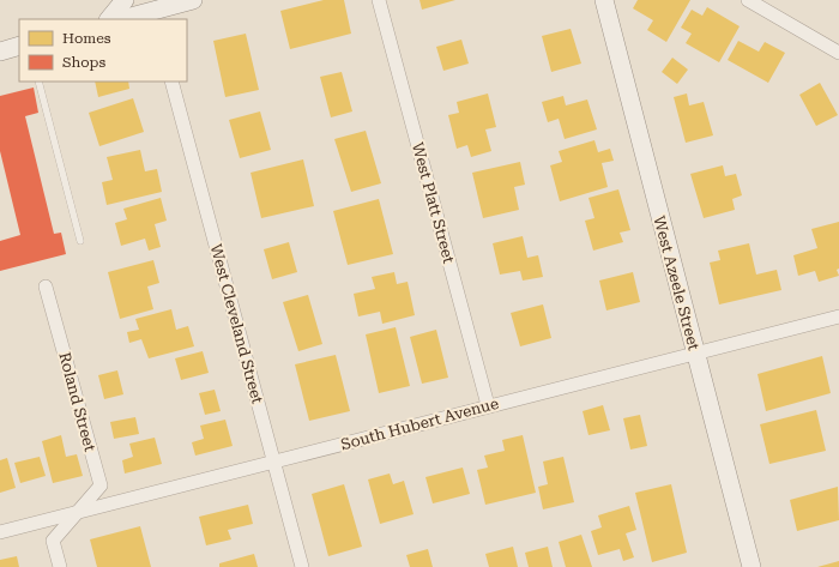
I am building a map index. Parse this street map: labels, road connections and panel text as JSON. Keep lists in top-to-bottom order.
{
  "streets": {
    "street": [
      "West Platt Street",
      "West Azeele Street",
      "West Cleveland Street",
      "Roland Street",
      "South Hubert Avenue"
    ]
  },
  "crossings": [
    ["West Platt Street", "South Hubert Avenue"],
    ["West Azeele Street", "South Hubert Avenue"],
    ["West Cleveland Street", "South Hubert Avenue"],
    ["Roland Street", "South Hubert Avenue"]
  ],
  "legend": ["Homes", "Shops"]
}
